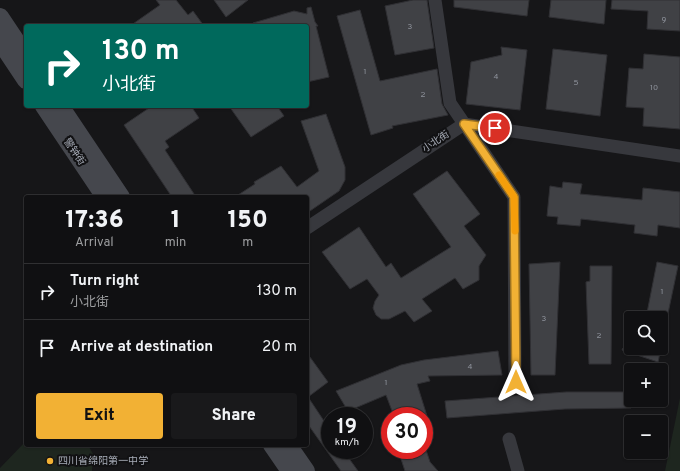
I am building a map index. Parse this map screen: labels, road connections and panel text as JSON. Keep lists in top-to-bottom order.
{
  "streets": {
    "main road": ["警钟街"],
    "street": ["小北街"]
  },
  "places": ["四川省绵阳第一中学"],
  "house_numbers": [
    "9",
    "3",
    "1",
    "4",
    "5",
    "10",
    "2",
    "1",
    "3",
    "2",
    "4",
    "1"
  ],
  "page": {
    "turn": ["130 m", "小北街"],
    "eta": [
      "17:36",
      "Arrival",
      "1",
      "min",
      "150",
      "m"
    ],
    "list": [
      {
        "name": "Turn right",
        "note": "小北街",
        "value": "130 m"
      },
      {
        "name": "Arrive at destination",
        "value": "20 m"
      }
    ],
    "map_buttons": ["+", "−"],
    "buttons": ["Exit", "Share"],
    "speed": "19 km/h",
    "limit": "30"
  }
}
